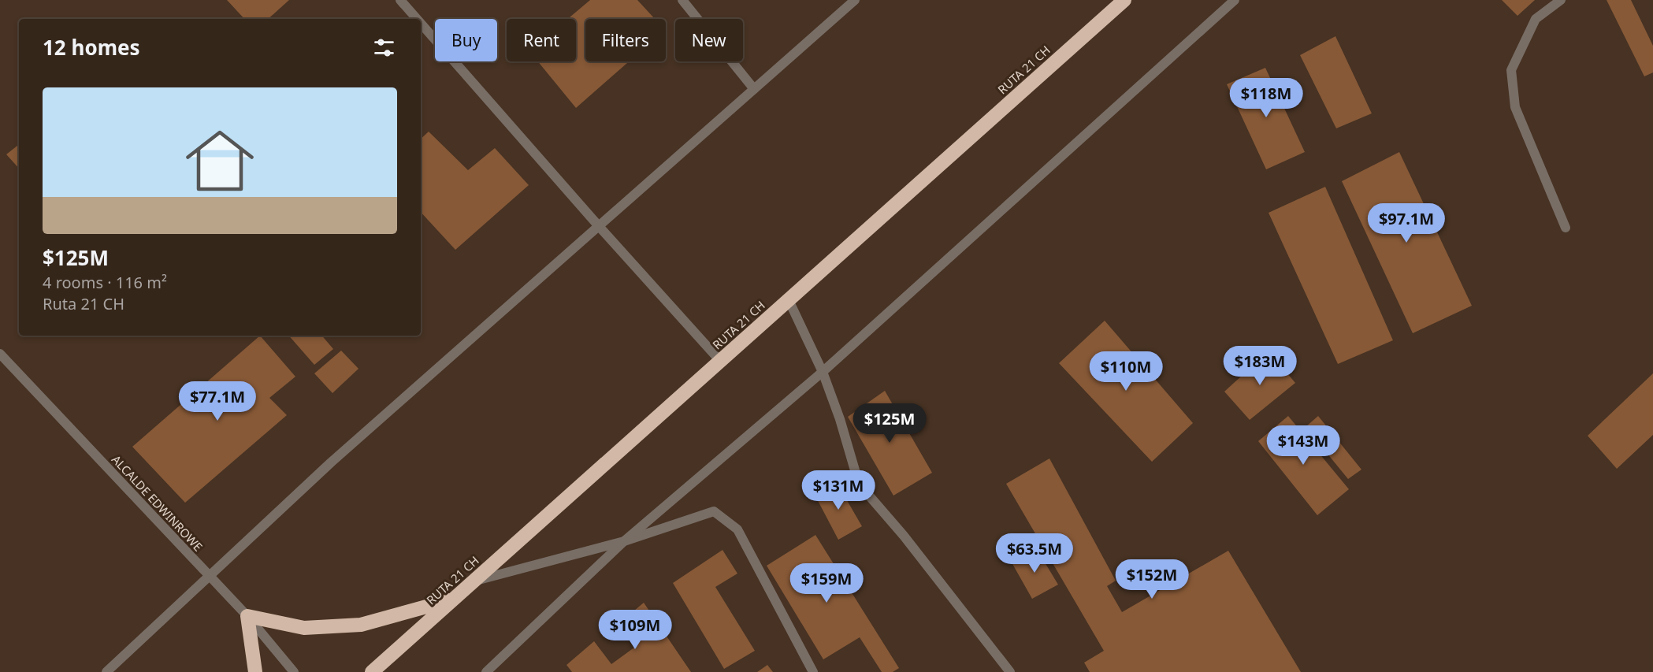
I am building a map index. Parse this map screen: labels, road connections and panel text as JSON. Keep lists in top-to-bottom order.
{
  "streets": {
    "highway": ["RUTA 21 CH"],
    "street": ["ALCALDE EDWINROWE"]
  },
  "page": {
    "chip": [
      "Buy",
      "Rent",
      "Filters",
      "New"
    ],
    "heading": "12 homes",
    "list": [
      {
        "name": "$125M",
        "note": "4 rooms · 116 m² · Ruta 21 CH"
      }
    ],
    "price": [
      "$118M",
      "$97.1M",
      "$183M",
      "$110M",
      "$77.1M",
      "$125M",
      "$143M",
      "$131M",
      "$63.5M",
      "$152M",
      "$159M",
      "$109M"
    ]
  }
}
